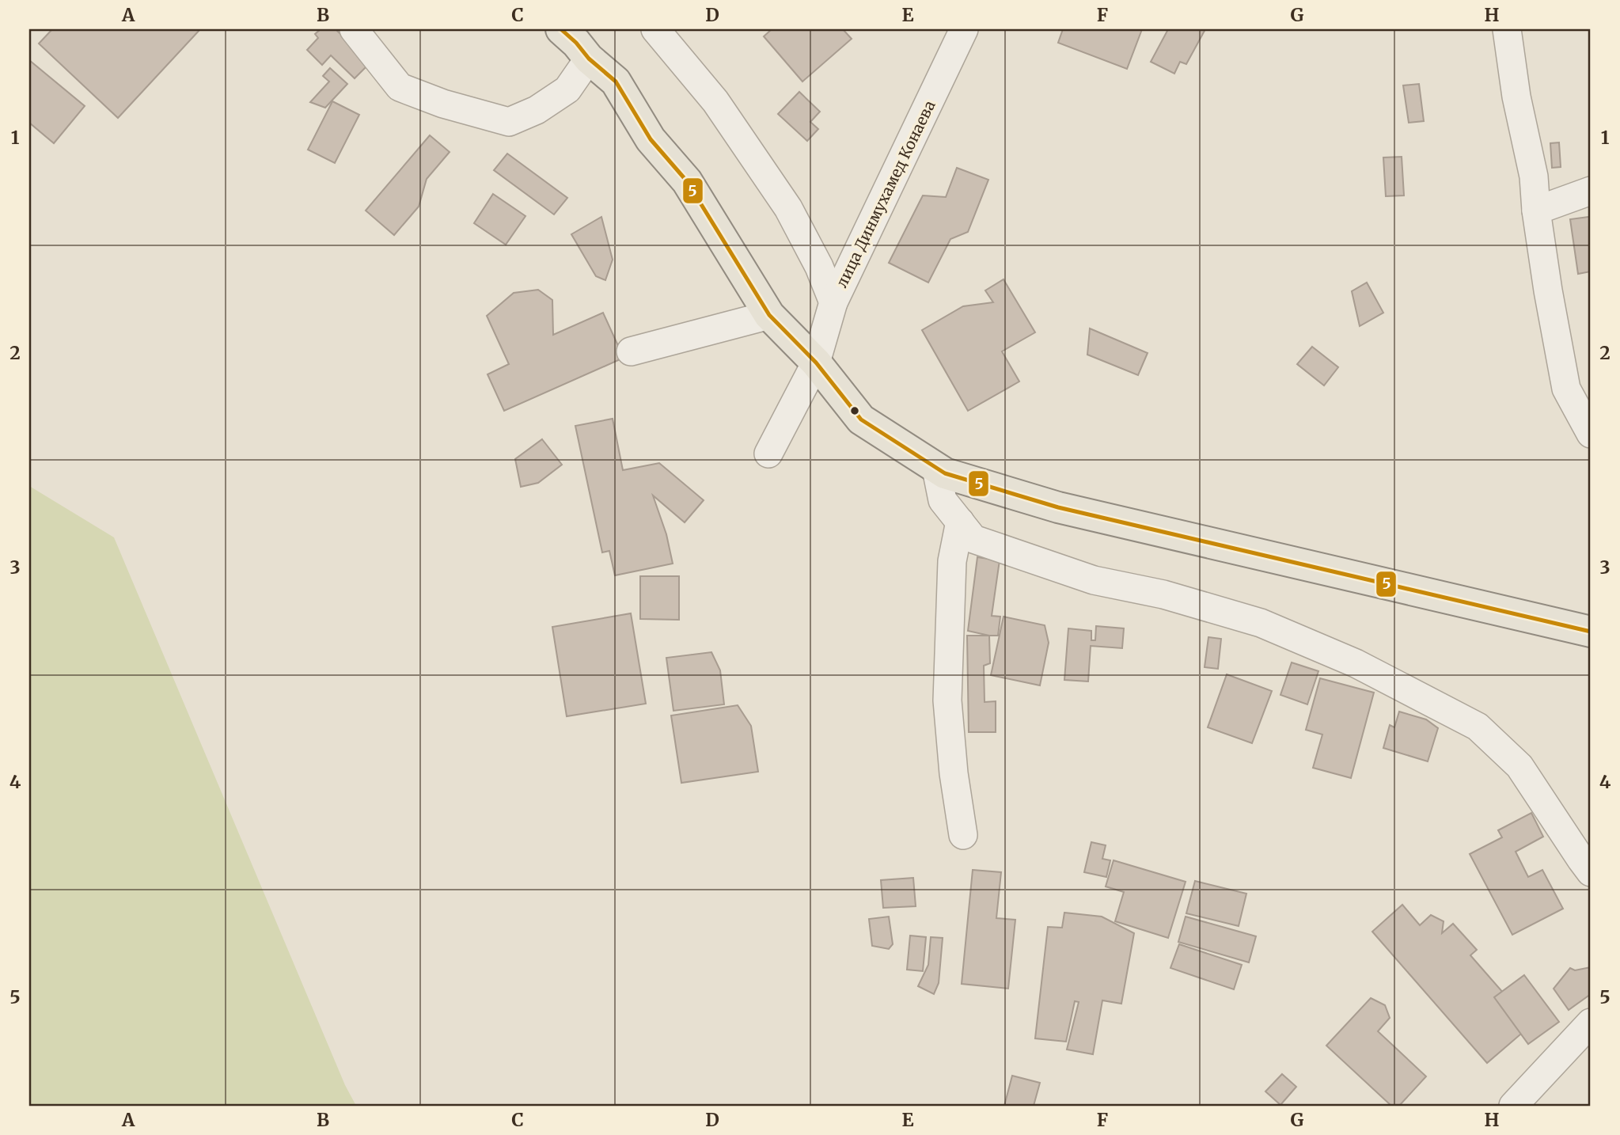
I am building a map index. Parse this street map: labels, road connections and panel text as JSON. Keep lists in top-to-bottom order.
{
  "streets": {
    "street": ["лица Динмухамед Конаева"]
  },
  "lines": ["transit line 5"],
  "grid": {
    "columns": [
      "A",
      "B",
      "C",
      "D",
      "E",
      "F",
      "G",
      "H"
    ],
    "rows": [
      "1",
      "2",
      "3",
      "4",
      "5"
    ]
  }
}
